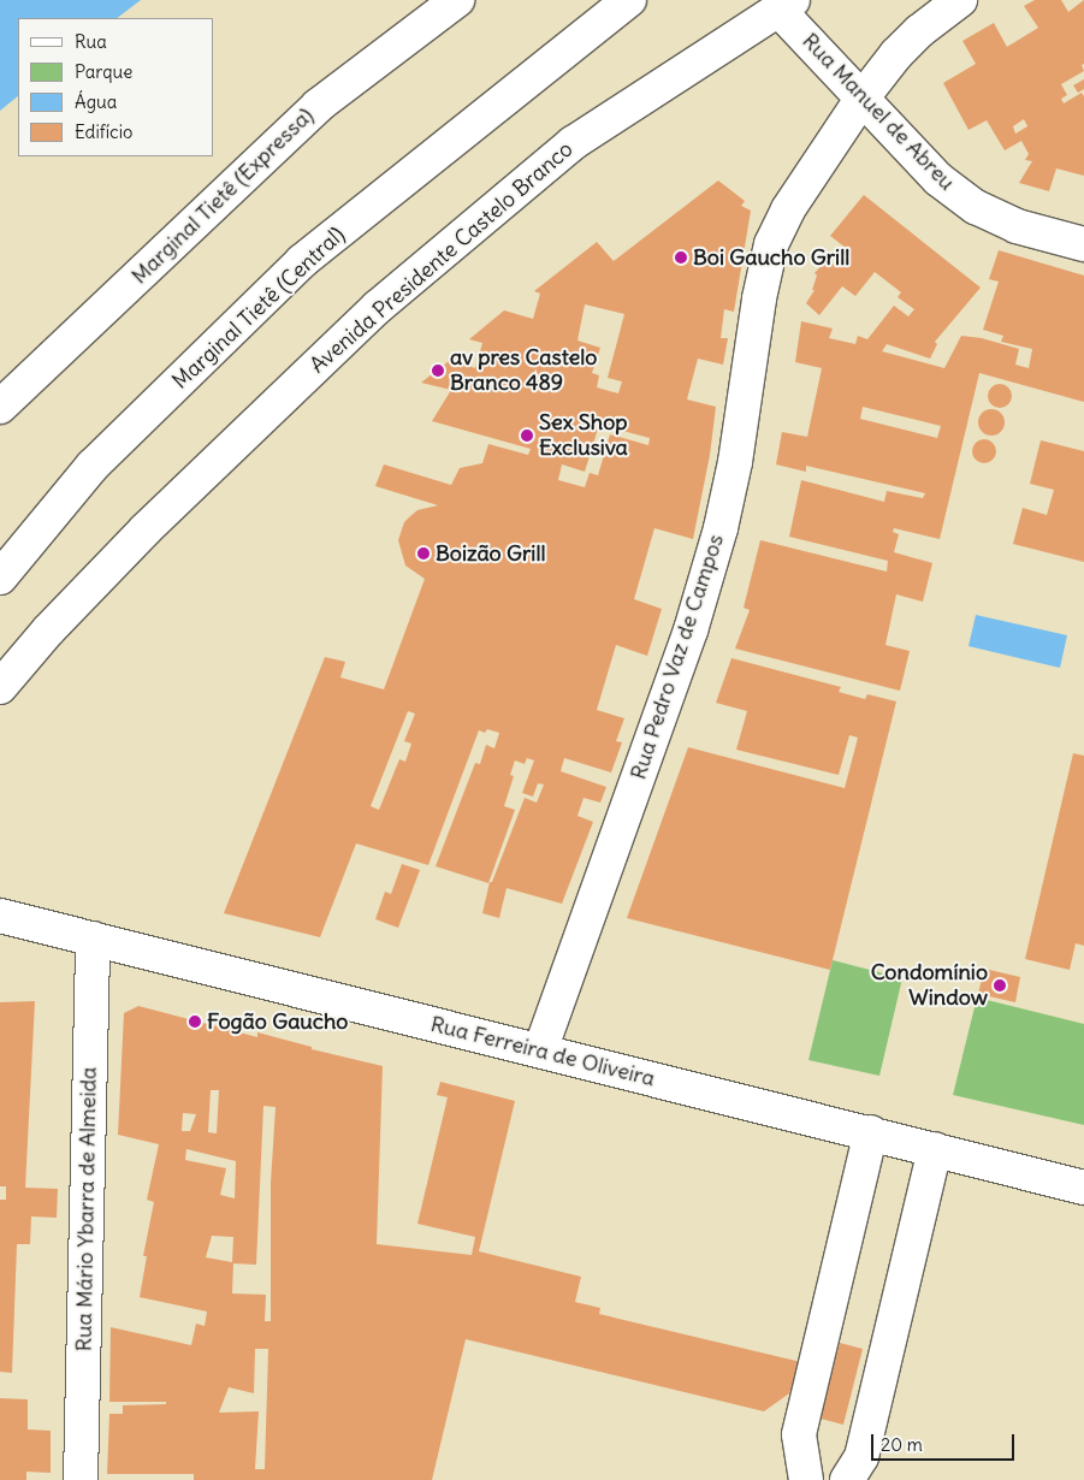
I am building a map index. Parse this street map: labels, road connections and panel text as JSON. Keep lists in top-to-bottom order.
{
  "streets": {
    "main road": [
      "Rua Manuel de Abreu",
      "Marginal Tietê (Expressa)",
      "Avenida Presidente Castelo Branco",
      "Marginal Tietê (Central)",
      "Rua Pedro Vaz de Campos",
      "Rua Ferreira de Oliveira",
      "Rua Mário Ybarra de Almeida"
    ]
  },
  "crossings": [
    ["Rua Manuel de Abreu", "Avenida Presidente Castelo Branco"],
    ["Rua Manuel de Abreu", "Rua Pedro Vaz de Campos"],
    ["Rua Pedro Vaz de Campos", "Rua Ferreira de Oliveira"],
    ["Rua Ferreira de Oliveira", "Rua Mário Ybarra de Almeida"]
  ],
  "places": [
    "Boi Gaucho Grill",
    "av pres Castelo Branco 489",
    "Sex Shop Exclusiva",
    "Boizão Grill",
    "Condomínio Window",
    "Fogão Gaucho"
  ],
  "legend": [
    "Rua",
    "Parque",
    "Água",
    "Edifício"
  ],
  "scale_bar": "20 m"
}
